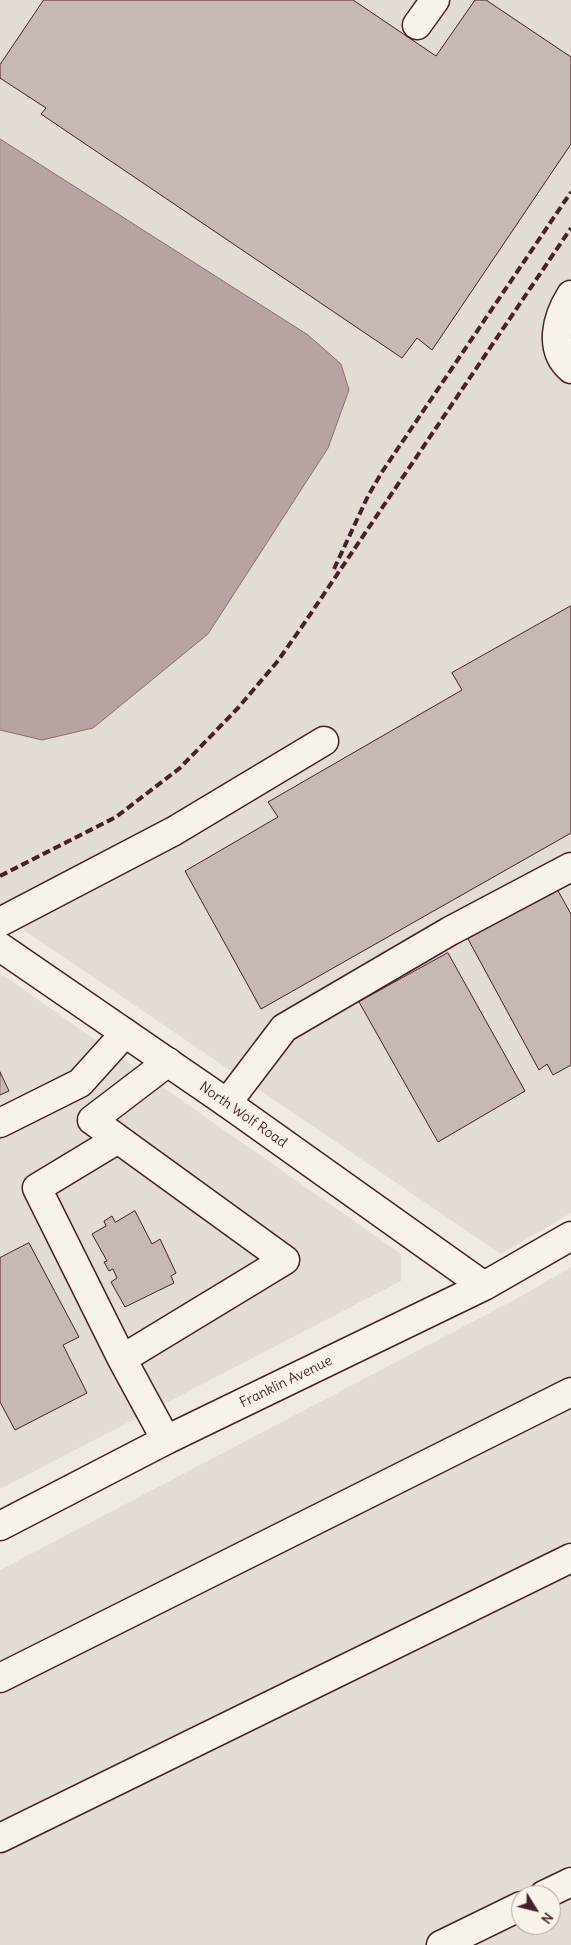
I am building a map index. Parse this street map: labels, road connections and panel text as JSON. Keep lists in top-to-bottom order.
{
  "streets": {
    "main road": ["North Wolf Road", "Franklin Avenue"]
  },
  "crossings": [
    ["North Wolf Road", "Franklin Avenue"]
  ],
  "north": "bottom right"
}
